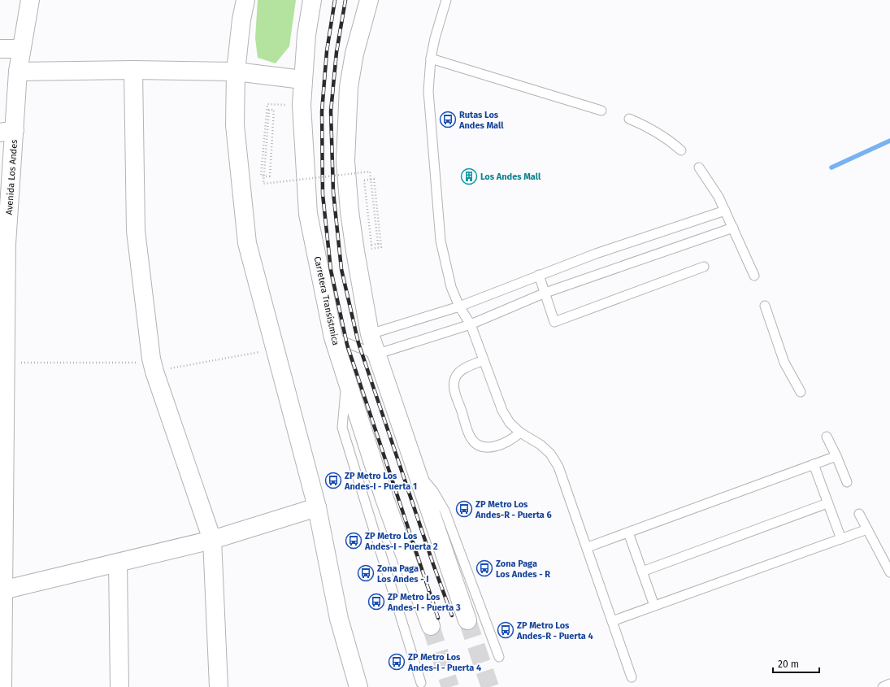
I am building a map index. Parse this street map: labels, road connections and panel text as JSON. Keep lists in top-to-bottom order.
{
  "streets": {
    "street": ["Avenida Los Andes", "Carretera Transístmica"]
  },
  "places": {
    "bus stop": [
      "Rutas Los Andes Mall",
      "ZP Metro Los Andes-I - Puerta 1",
      "ZP Metro Los Andes-R - Puerta 6",
      "ZP Metro Los Andes-I - Puerta 2",
      "Zona Paga Los Andes - R",
      "Zona Paga Los Andes - I",
      "ZP Metro Los Andes-I - Puerta 3",
      "ZP Metro Los Andes-R - Puerta 4",
      "ZP Metro Los Andes-I - Puerta 4"
    ],
    "building": ["Los Andes Mall"]
  },
  "scale_bar": "20 m"
}
